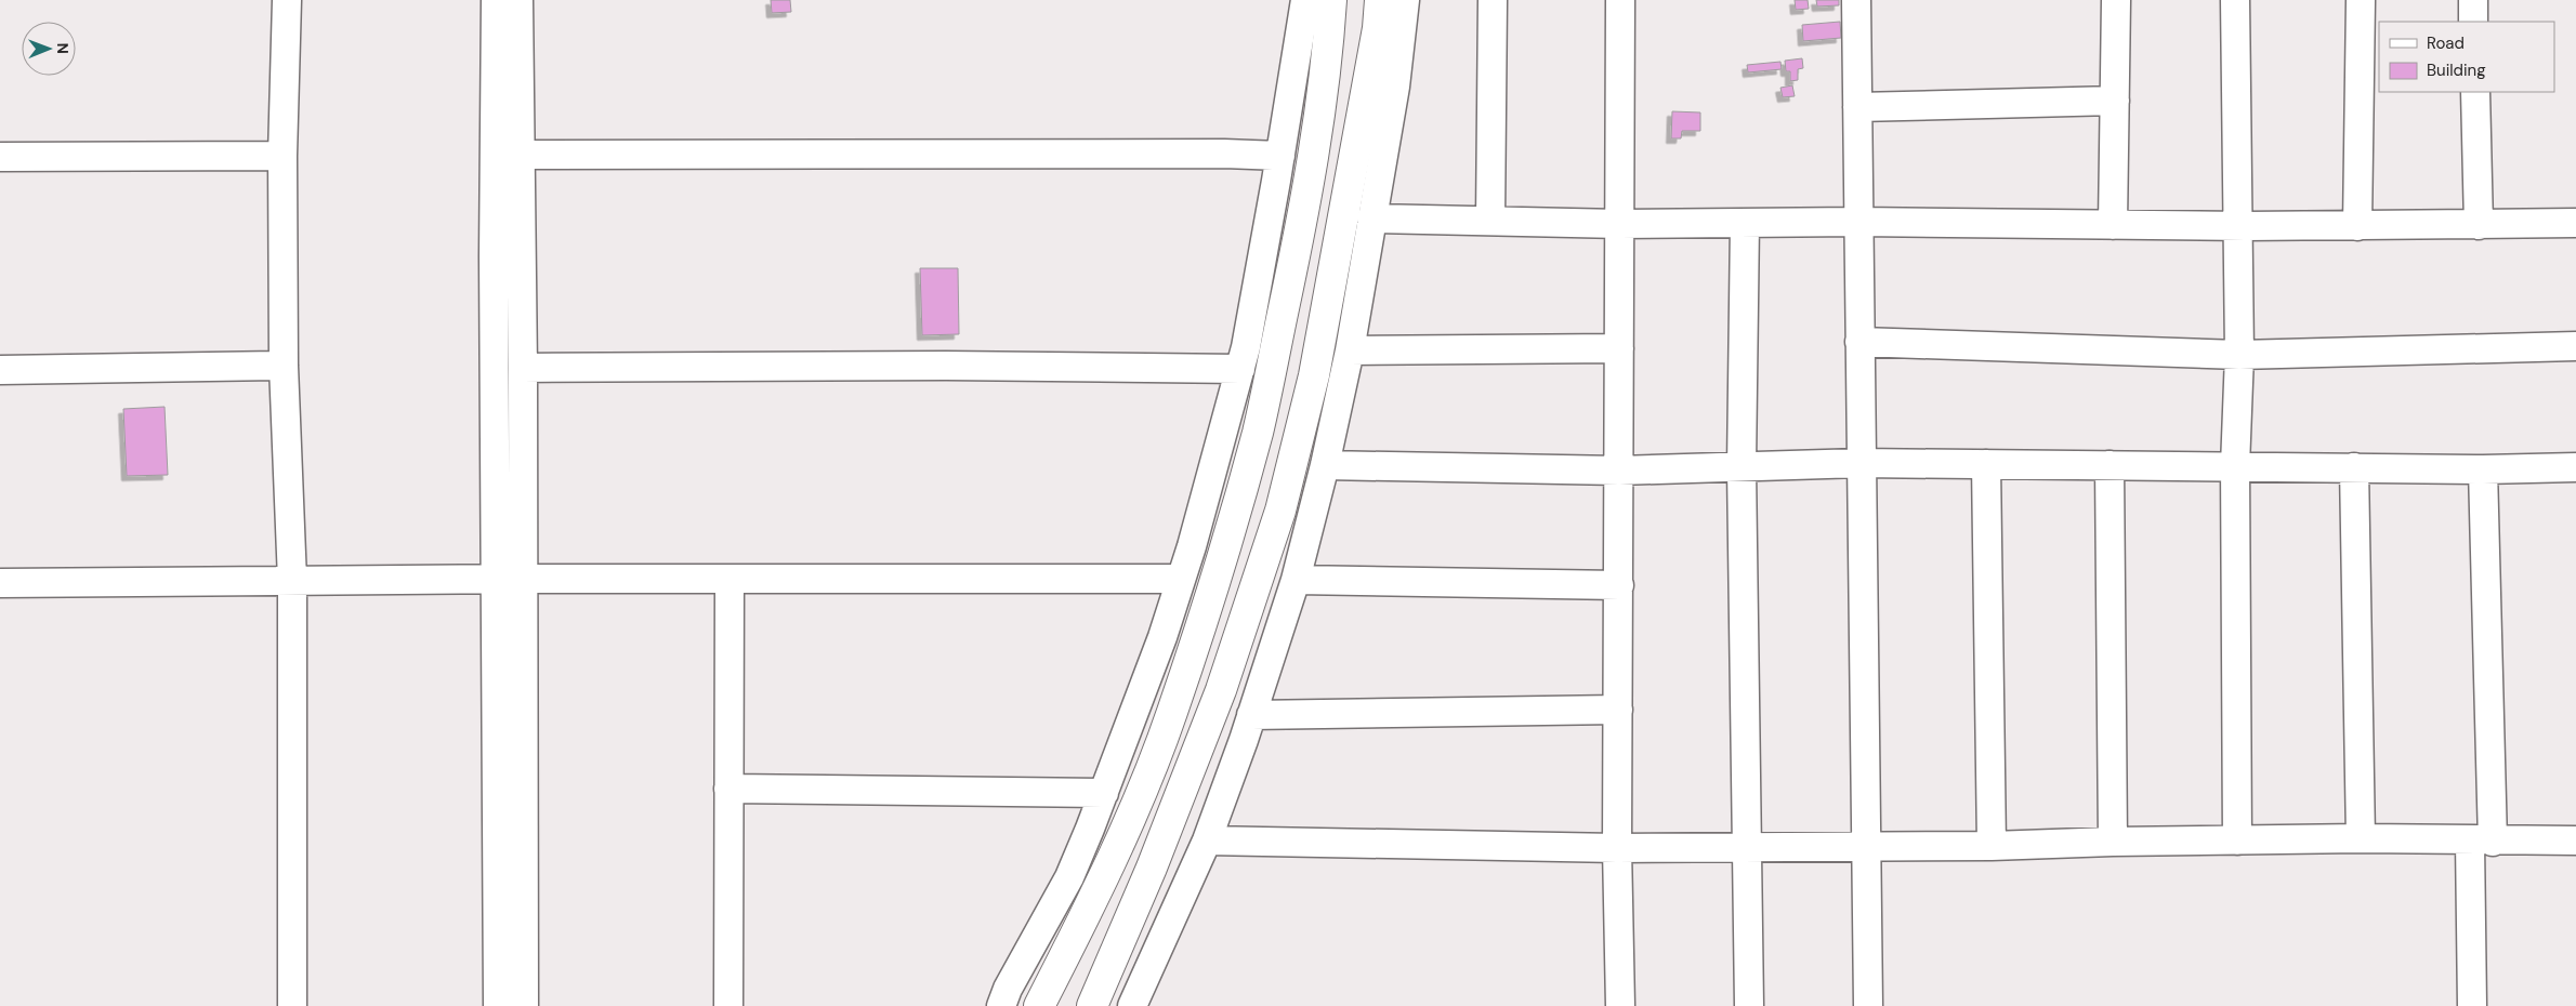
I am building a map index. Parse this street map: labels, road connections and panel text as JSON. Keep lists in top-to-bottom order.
{
  "legend": ["Road", "Building"],
  "north": "right"
}
